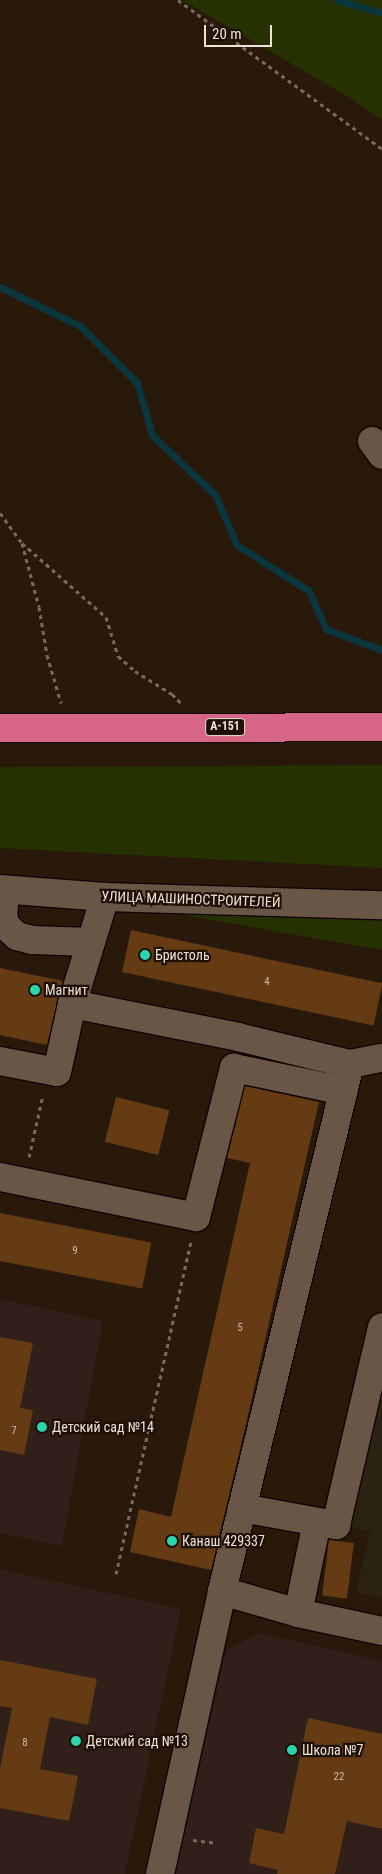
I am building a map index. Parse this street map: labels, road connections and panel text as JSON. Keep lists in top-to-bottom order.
{
  "streets": {
    "highway": ["А-151"],
    "street": ["УЛИЦА МАШИНОСТРОИТЕЛЕЙ"]
  },
  "places": [
    "Бристоль",
    "Магнит",
    "Детский сад №14",
    "Канаш 429337",
    "Детский сад №13",
    "Школа №7"
  ],
  "house_numbers": [
    "4",
    "9",
    "5",
    "7",
    "8",
    "22"
  ],
  "scale_bar": "20 m"
}
